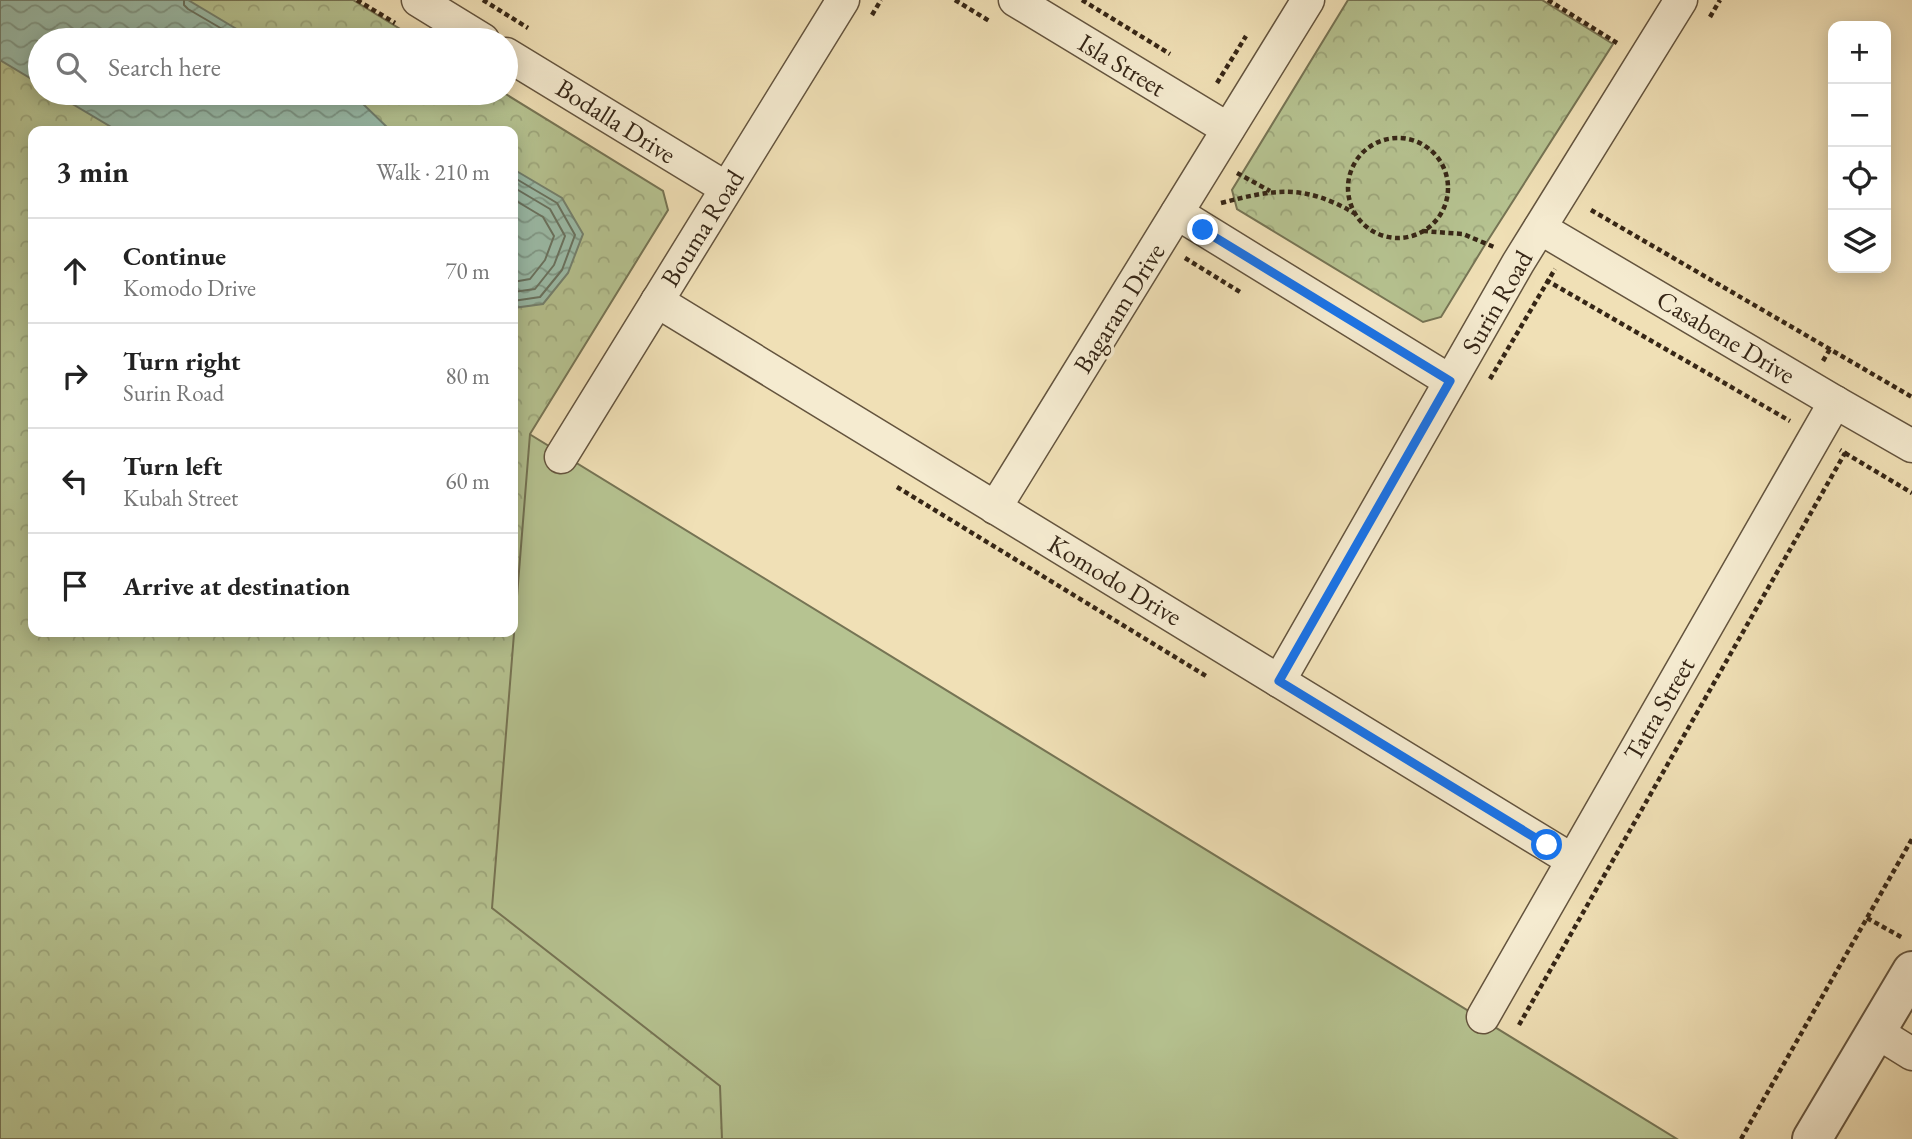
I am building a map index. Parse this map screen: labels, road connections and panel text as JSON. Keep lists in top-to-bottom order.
{
  "streets": {
    "street": [
      "Isla Street",
      "Bodalla Drive",
      "Bouma Road",
      "Surin Road",
      "Bagaram Drive",
      "Casabene Drive",
      "Komodo Drive",
      "Tatra Street"
    ]
  },
  "crossings": [
    ["Isla Street", "Bagaram Drive"],
    ["Bodalla Drive", "Bouma Road"],
    ["Bouma Road", "Komodo Drive"],
    ["Surin Road", "Casabene Drive"],
    ["Surin Road", "Komodo Drive"],
    ["Bagaram Drive", "Komodo Drive"],
    ["Casabene Drive", "Tatra Street"],
    ["Komodo Drive", "Tatra Street"]
  ],
  "page": {
    "map_buttons": ["+", "−"],
    "search": "Search here",
    "heading": ["3 min", "Walk · 210 m"],
    "list": [
      ["Continue", "Komodo Drive", "70 m"],
      ["Turn right", "Surin Road", "80 m"],
      ["Turn left", "Kubah Street", "60 m"],
      "Arrive at destination"
    ]
  }
}
